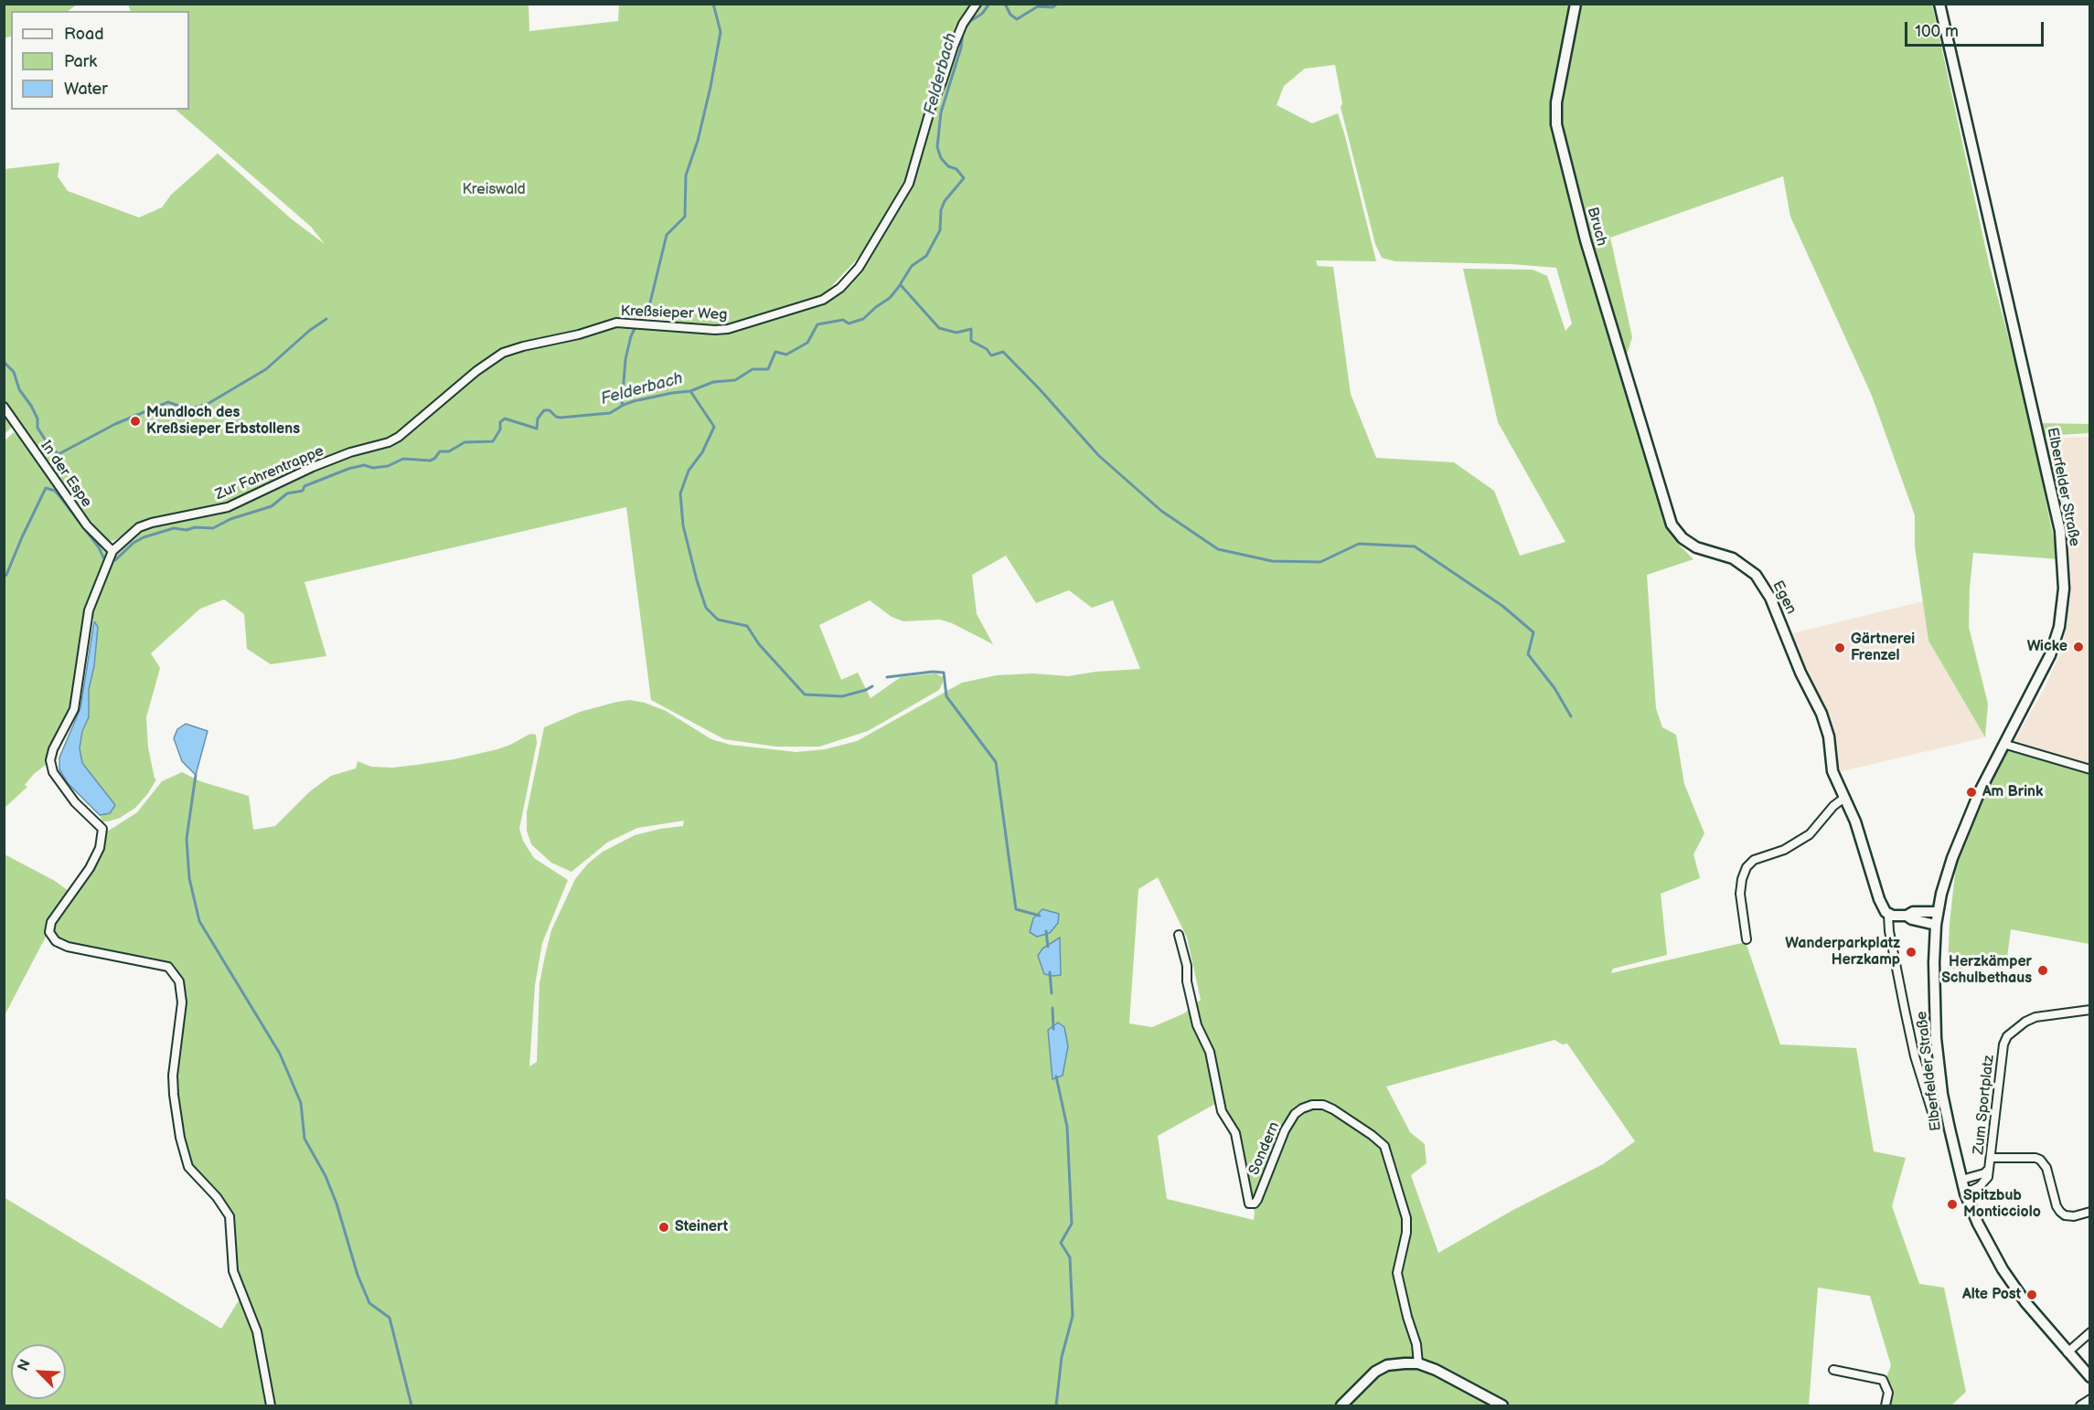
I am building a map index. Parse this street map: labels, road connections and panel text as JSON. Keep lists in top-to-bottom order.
{
  "streets": {
    "main road": ["Bruch", "Elberfelder Straße", "Egen"],
    "street": [
      "Kreßsieper Weg",
      "Zur Fahrentrappe",
      "In der Espe",
      "Zum Sportplatz",
      "Sondern"
    ]
  },
  "crossings": [
    ["Bruch", "Egen"],
    ["Kreßsieper Weg", "Zur Fahrentrappe"],
    ["Zur Fahrentrappe", "In der Espe"],
    ["Elberfelder Straße", "Zum Sportplatz"]
  ],
  "water": ["Felderbach"],
  "parks": ["Kreiswald"],
  "places": [
    "Mundloch des Kreßsieper Erbstollens",
    "Wicke",
    "Gärtnerei Frenzel",
    "Am Brink",
    "Wanderparkplatz Herzkamp",
    "Herzkämper Schulbethaus",
    "Spitzbub Monticciolo",
    "Steinert",
    "Alte Post"
  ],
  "legend": ["Road", "Park", "Water"],
  "scale_bar": "100 m",
  "north": "top left"
}
